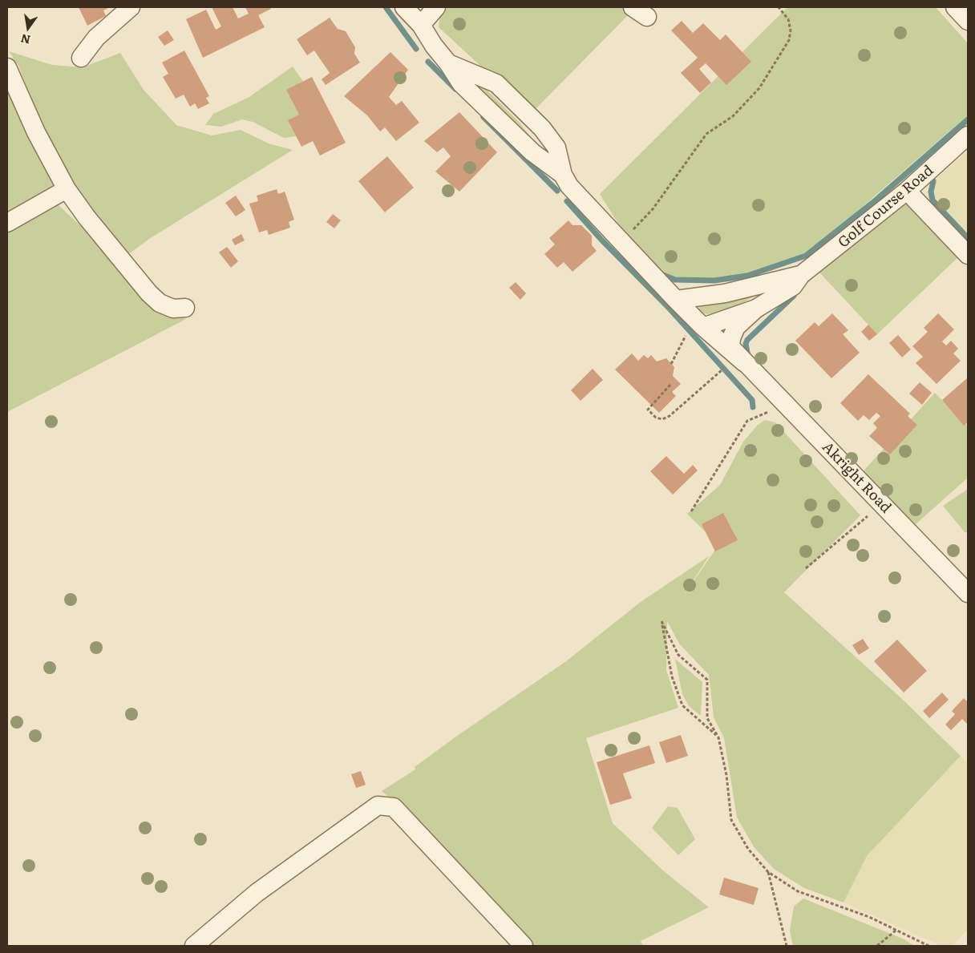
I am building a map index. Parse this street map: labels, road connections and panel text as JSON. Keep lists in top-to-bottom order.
{
  "streets": {
    "street": ["Golf Course Road", "Akright Road"]
  },
  "north": "bottom"
}
